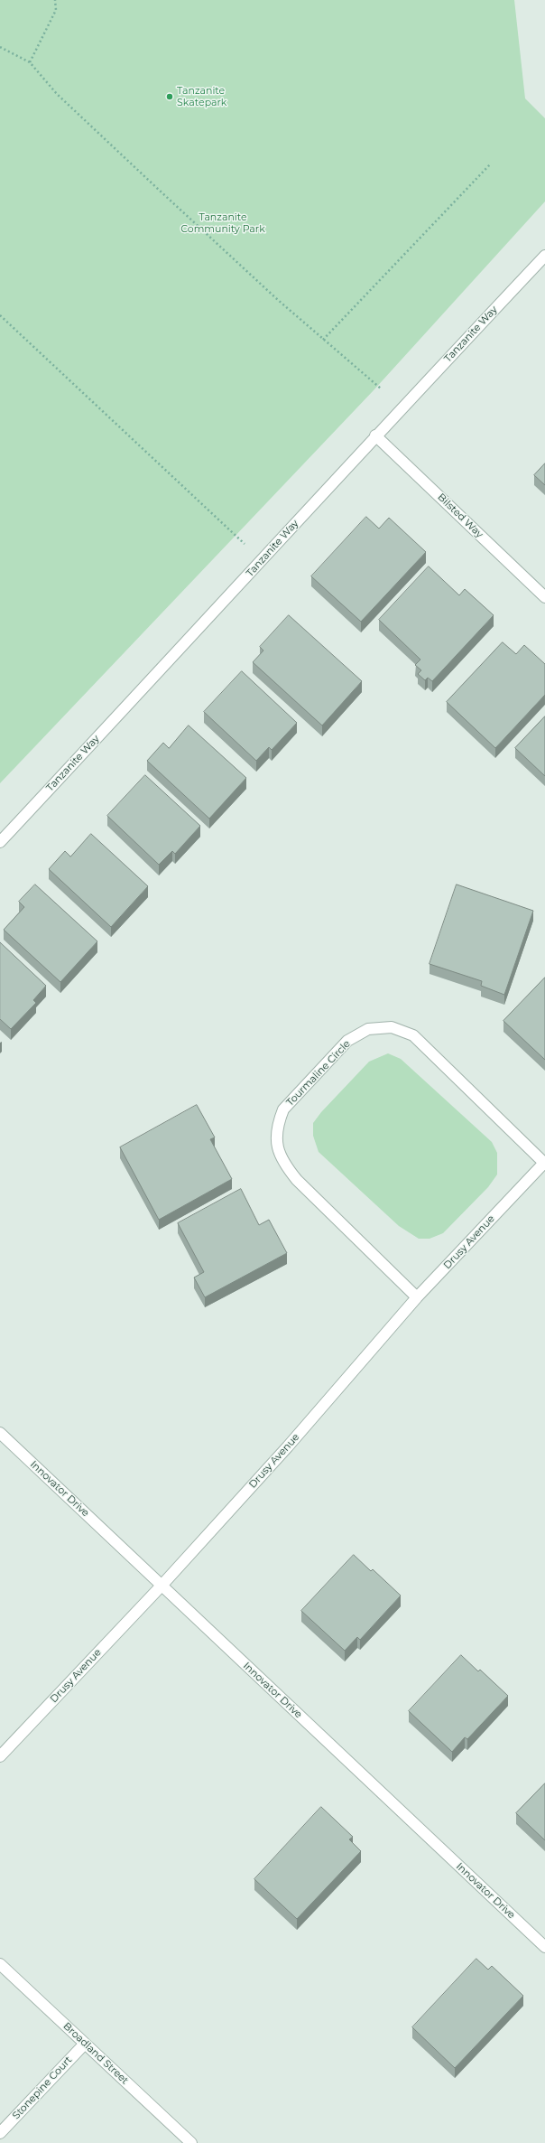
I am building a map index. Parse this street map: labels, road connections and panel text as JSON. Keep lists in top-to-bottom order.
{
  "streets": {
    "street": [
      "Tanzanite Way",
      "Bilsted Way",
      "Tourmaline Circle",
      "Drusy Avenue",
      "Innovator Drive",
      "Broadland Street",
      "Stonepine Court"
    ]
  },
  "crossings": [
    ["Tanzanite Way", "Bilsted Way"],
    ["Tourmaline Circle", "Drusy Avenue"],
    ["Drusy Avenue", "Innovator Drive"],
    ["Broadland Street", "Stonepine Court"]
  ],
  "parks": ["Tanzanite Community Park"],
  "places": ["Tanzanite Skatepark"]
}
